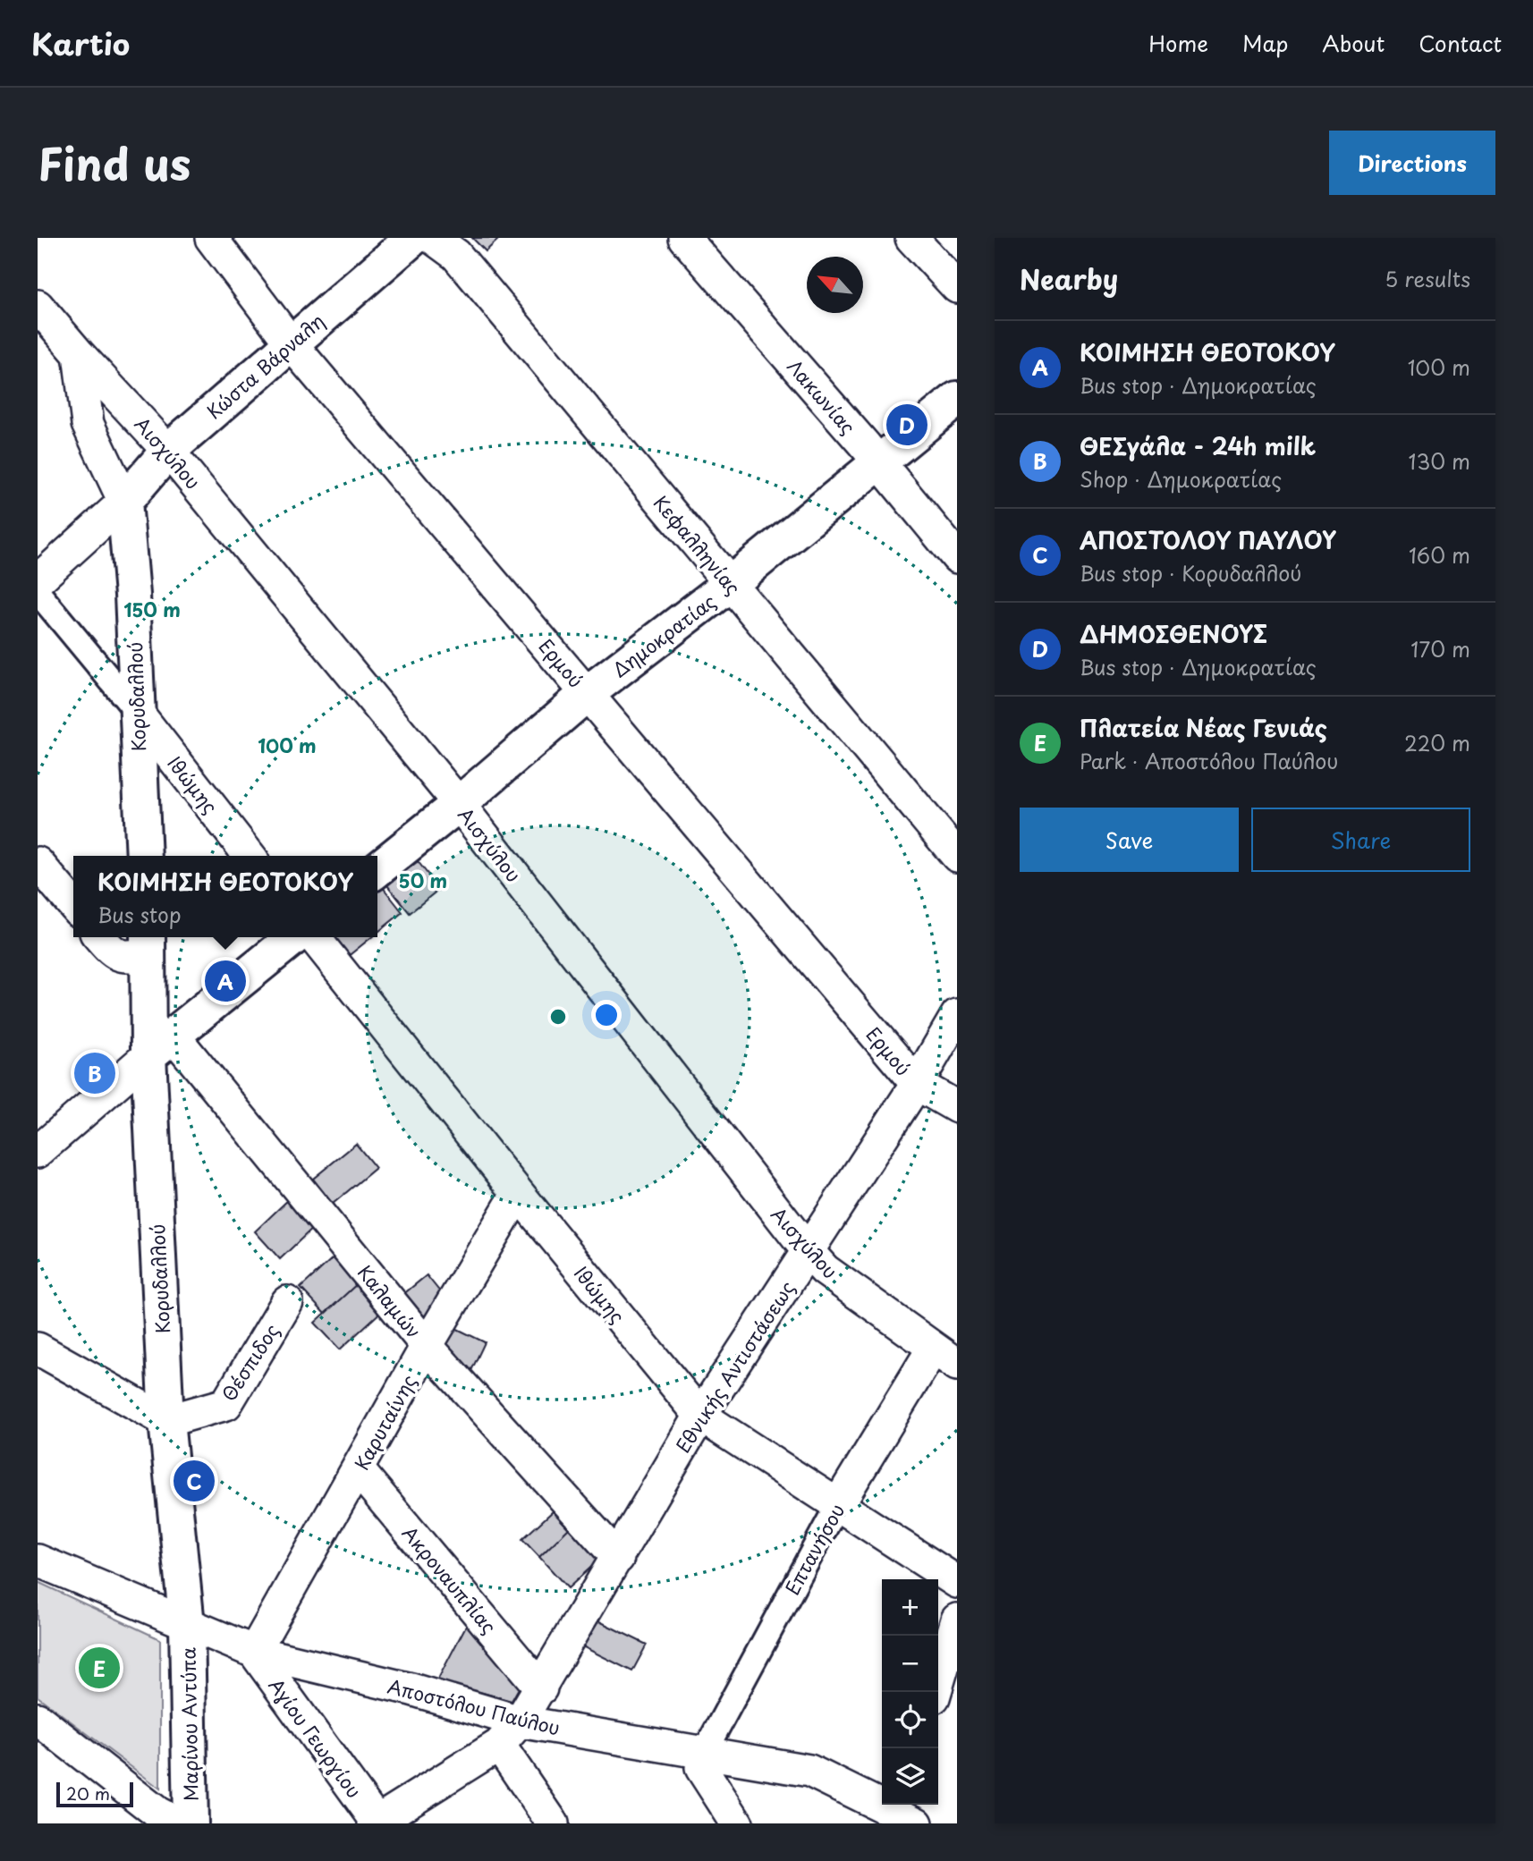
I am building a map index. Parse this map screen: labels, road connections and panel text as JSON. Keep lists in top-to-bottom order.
{
  "streets": {
    "street": [
      "Κώστα Βάρναλη",
      "Λακωνίας",
      "Αισχύλου",
      "Κεφαλληνίας",
      "Δημοκρατίας",
      "Ερμού",
      "Κορυδαλλού",
      "Ιθώμης",
      "Καλαμών",
      "Θέσπιδος",
      "Εθνικής Αντιστάσεως",
      "Καρυταίνης",
      "Επτανήσου",
      "Ακροναυπλίας",
      "Αποστόλου Παύλου",
      "Μαρίνου Αντύπα",
      "Αγίου Γεωργίου"
    ]
  },
  "crossings": [
    ["Κώστα Βάρναλη", "Αισχύλου"],
    ["Κώστα Βάρναλη", "Ερμού"],
    ["Κώστα Βάρναλη", "Κορυδαλλού"],
    ["Λακωνίας", "Δημοκρατίας"],
    ["Αισχύλου", "Δημοκρατίας"],
    ["Αισχύλου", "Κορυδαλλού"],
    ["Αισχύλου", "Εθνικής Αντιστάσεως"],
    ["Αισχύλου", "Επτανήσου"],
    ["Κεφαλληνίας", "Δημοκρατίας"],
    ["Δημοκρατίας", "Ερμού"],
    ["Ερμού", "Εθνικής Αντιστάσεως"],
    ["Κορυδαλλού", "Ιθώμης"],
    ["Κορυδαλλού", "Καλαμών"],
    ["Κορυδαλλού", "Θέσπιδος"],
    ["Κορυδαλλού", "Αποστόλου Παύλου"],
    ["Κορυδαλλού", "Μαρίνου Αντύπα"],
    ["Ιθώμης", "Εθνικής Αντιστάσεως"],
    ["Ιθώμης", "Καρυταίνης"],
    ["Ιθώμης", "Επτανήσου"],
    ["Καλαμών", "Εθνικής Αντιστάσεως"],
    ["Καλαμών", "Καρυταίνης"],
    ["Εθνικής Αντιστάσεως", "Ακροναυπλίας"],
    ["Εθνικής Αντιστάσεως", "Αποστόλου Παύλου"],
    ["Εθνικής Αντιστάσεως", "Αγίου Γεωργίου"],
    ["Καρυταίνης", "Ακροναυπλίας"],
    ["Καρυταίνης", "Αποστόλου Παύλου"],
    ["Καρυταίνης", "Αγίου Γεωργίου"],
    ["Επτανήσου", "Αποστόλου Παύλου"],
    ["Αποστόλου Παύλου", "Μαρίνου Αντύπα"],
    ["Αποστόλου Παύλου", "Αγίου Γεωργίου"]
  ],
  "scale_bar": "20 m",
  "north": "top left",
  "page": {
    "header": "Kartio",
    "nav": [
      "Home",
      "Map",
      "About",
      "Contact"
    ],
    "title": "Find us",
    "buttons": [
      "Directions",
      ["Save", "Share"]
    ],
    "heading": ["Nearby", "5 results"],
    "list": [
      {
        "mark": "A",
        "name": "ΚΟΙΜΗΣΗ ΘΕΟΤΟΚΟΥ",
        "note": "Bus stop · Δημοκρατίας",
        "value": "100 m"
      },
      {
        "mark": "B",
        "name": "ΘΕΣγάλα - 24h milk",
        "note": "Shop · Δημοκρατίας",
        "value": "130 m"
      },
      {
        "mark": "C",
        "name": "ΑΠΟΣΤΟΛΟΥ ΠΑΥΛΟΥ",
        "note": "Bus stop · Κορυδαλλού",
        "value": "160 m"
      },
      {
        "mark": "D",
        "name": "ΔΗΜΟΣΘΕΝΟΥΣ",
        "note": "Bus stop · Δημοκρατίας",
        "value": "170 m"
      },
      {
        "mark": "E",
        "name": "Πλατεία Νέας Γενιάς",
        "note": "Park · Αποστόλου Παύλου",
        "value": "220 m"
      }
    ],
    "pins": [
      "D",
      "A",
      "B",
      "C",
      "E"
    ],
    "popup": ["ΚΟΙΜΗΣΗ ΘΕΟΤΟΚΟΥ", "Bus stop"],
    "map_buttons": ["+", "−"],
    "scale": "20 m"
  },
  "rings": ["150 m", "100 m", "50 m"]
}
